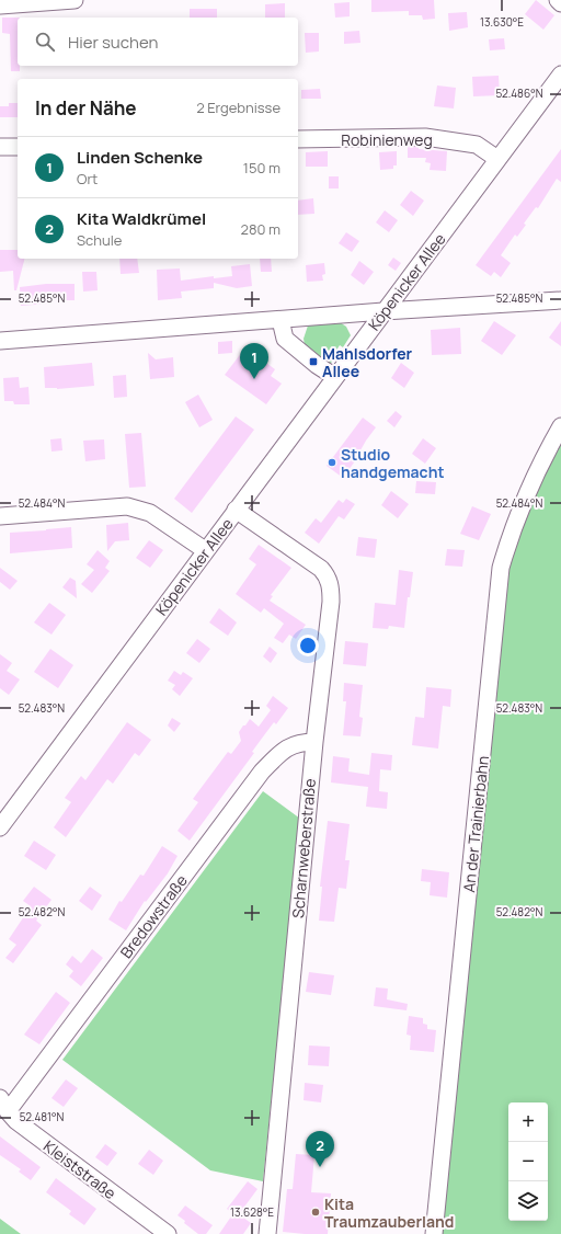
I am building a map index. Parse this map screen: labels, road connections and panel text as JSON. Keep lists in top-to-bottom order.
{
  "streets": {
    "street": [
      "Robinienweg",
      "Köpenicker Allee",
      "An der Trainierbahn",
      "Scharnweberstraße",
      "Bredowstraße",
      "Kleiststraße"
    ]
  },
  "crossings": [
    ["Robinienweg", "Köpenicker Allee"],
    ["Köpenicker Allee", "Scharnweberstraße"],
    ["Scharnweberstraße", "Bredowstraße"],
    ["Bredowstraße", "Kleiststraße"]
  ],
  "places": {
    "transit": ["Mahlsdorfer Allee"],
    "other": ["Studio handgemacht", "Kita Traumzauberland"]
  },
  "page": {
    "search": "Hier suchen",
    "heading": ["In der Nähe", "2 Ergebnisse"],
    "list": [
      {
        "mark": "1",
        "name": "Linden Schenke",
        "note": "Ort",
        "value": "150 m"
      },
      {
        "mark": "2",
        "name": "Kita Waldkrümel",
        "note": "Schule",
        "value": "280 m"
      }
    ],
    "pins": ["1", "2"],
    "map_buttons": ["+", "−"]
  },
  "coordinates": [
    "13.630°E",
    "52.486°N",
    "52.485°N",
    "52.484°N",
    "52.483°N",
    "52.482°N",
    "52.481°N",
    "13.628°E"
  ]
}
